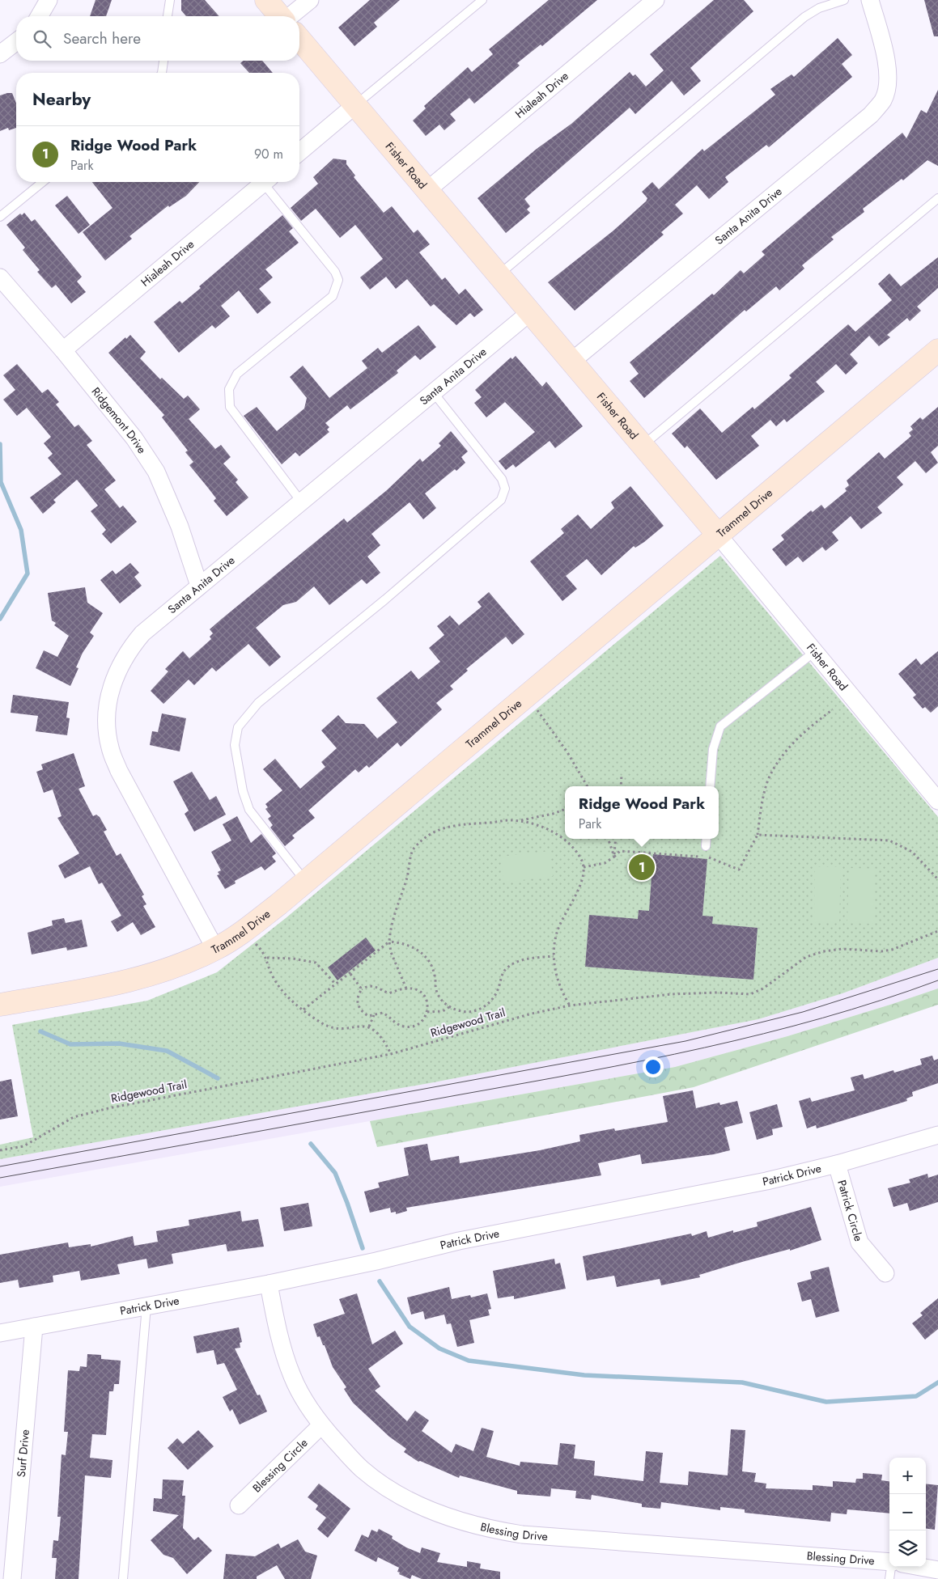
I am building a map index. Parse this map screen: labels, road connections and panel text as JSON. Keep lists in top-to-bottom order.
{
  "streets": {
    "street": [
      "Hialeah Drive",
      "Fisher Road",
      "Santa Anita Drive",
      "Ridgemont Drive",
      "Trammel Drive",
      "Patrick Drive",
      "Patrick Circle",
      "Surf Drive",
      "Blessing Circle",
      "Blessing Drive"
    ],
    "path": ["Ridgewood Trail"]
  },
  "crossings": [
    ["Hialeah Drive", "Fisher Road"],
    ["Hialeah Drive", "Ridgemont Drive"],
    ["Fisher Road", "Santa Anita Drive"],
    ["Fisher Road", "Trammel Drive"],
    ["Santa Anita Drive", "Ridgemont Drive"],
    ["Santa Anita Drive", "Trammel Drive"],
    ["Patrick Drive", "Patrick Circle"],
    ["Patrick Drive", "Surf Drive"],
    ["Patrick Drive", "Blessing Drive"],
    ["Blessing Circle", "Blessing Drive"]
  ],
  "page": {
    "search": "Search here",
    "heading": "Nearby",
    "list": [
      {
        "mark": "1",
        "name": "Ridge Wood Park",
        "note": "Park",
        "value": "90 m"
      }
    ],
    "popup": ["Ridge Wood Park", "Park"],
    "pins": "1",
    "map_buttons": ["+", "−"]
  }
}
